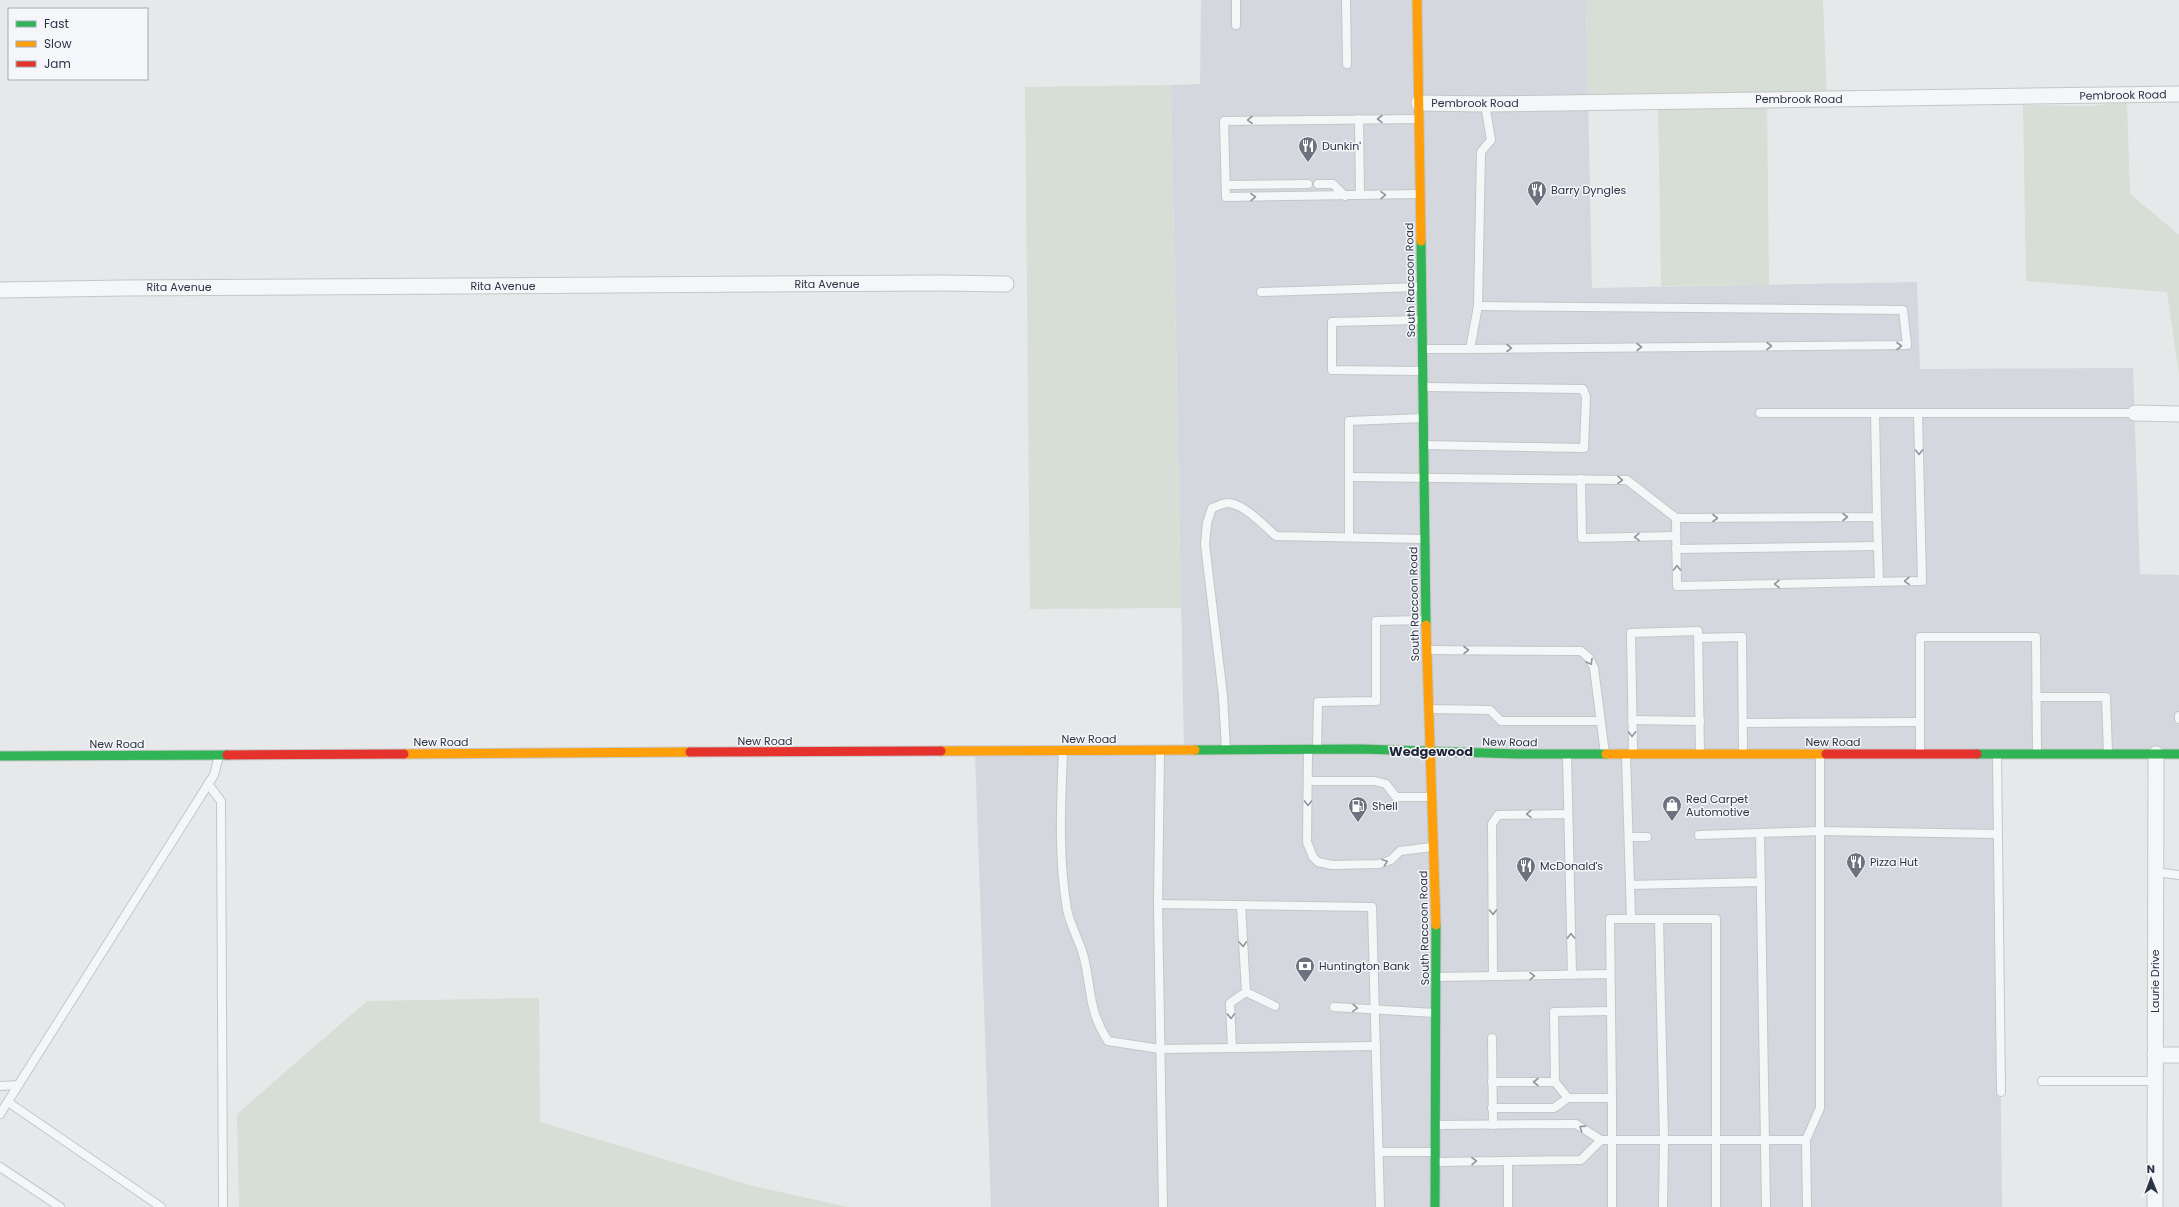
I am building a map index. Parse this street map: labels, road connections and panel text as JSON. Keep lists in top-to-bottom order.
{
  "streets": {
    "street": [
      "Pembrook Road",
      "South Raccoon Road",
      "Rita Avenue",
      "New Road",
      "Laurie Drive"
    ]
  },
  "crossings": [
    ["Pembrook Road", "South Raccoon Road"],
    ["South Raccoon Road", "New Road"],
    ["New Road", "Laurie Drive"]
  ],
  "districts": ["Wedgewood"],
  "places": {
    "restaurant": [
      "Dunkin'",
      "Barry Dyngles",
      "Pizza Hut",
      "McDonald's"
    ],
    "shop": ["Red Carpet Automotive"],
    "fuel station": ["Shell"],
    "bank": ["Huntington Bank"]
  },
  "legend": ["Fast", "Slow", "Jam"],
  "north": "top"
}
